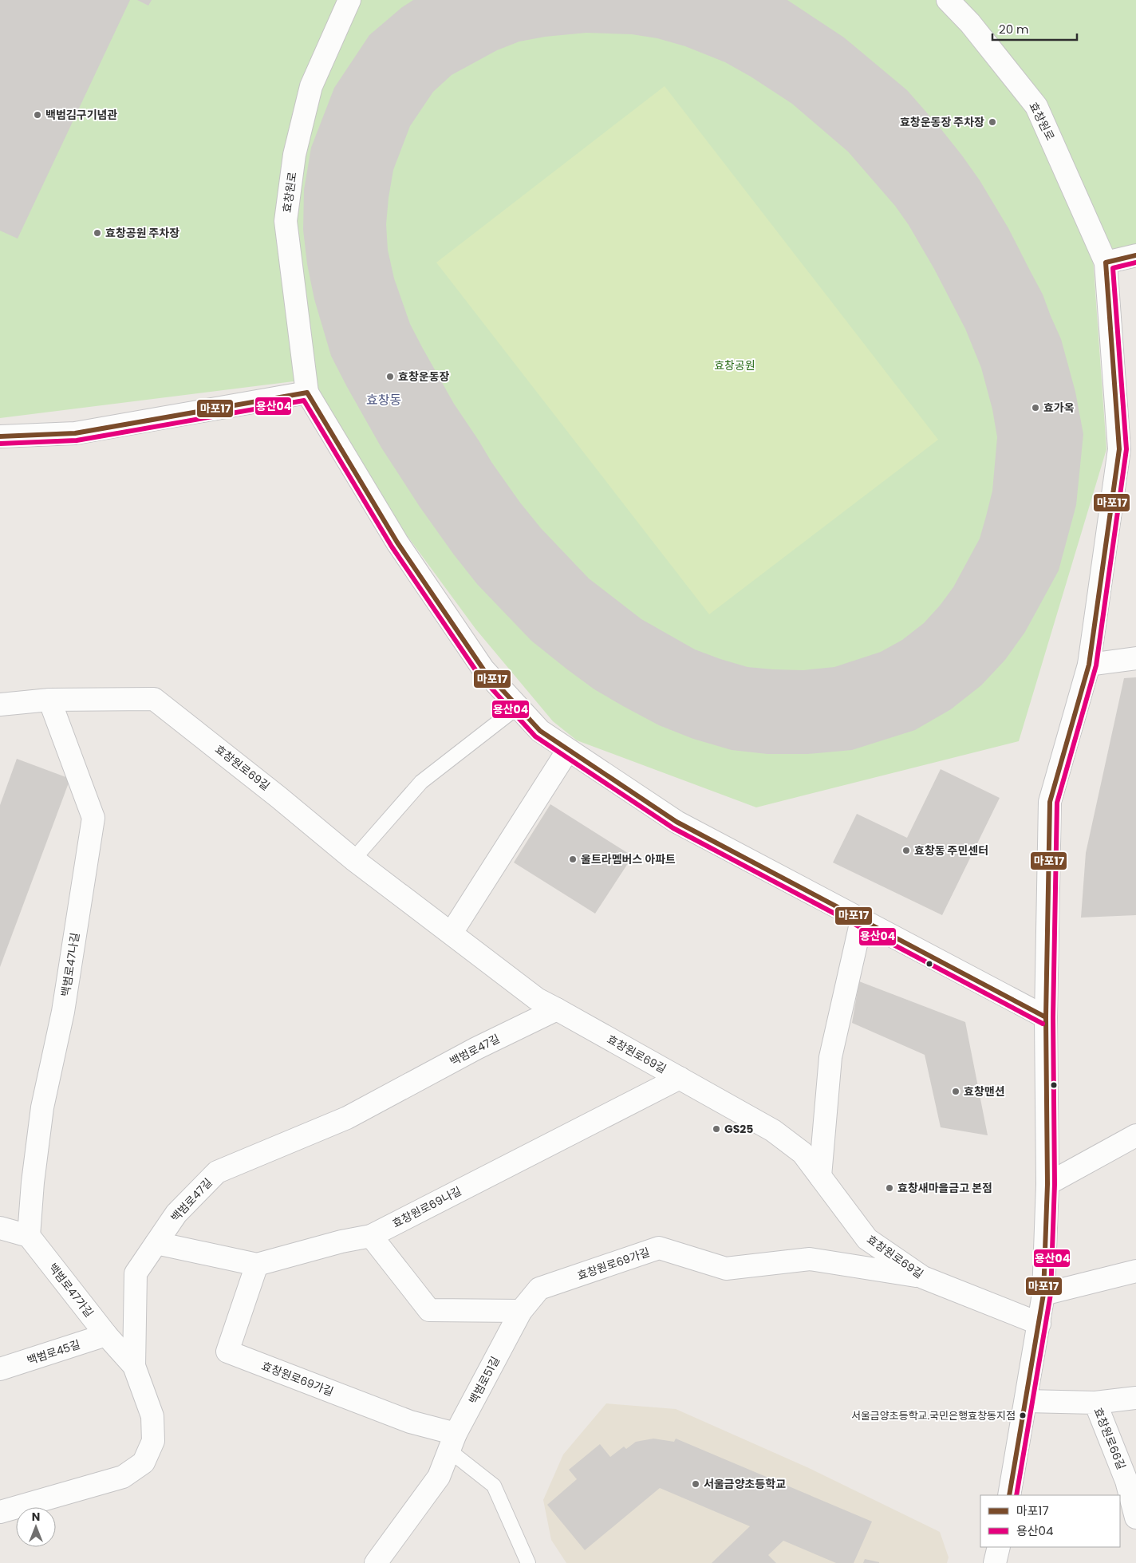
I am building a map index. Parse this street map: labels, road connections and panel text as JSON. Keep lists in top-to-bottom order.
{
  "streets": {
    "street": [
      "효창원로",
      "효창원로69길",
      "백범로47나길",
      "백범로47길",
      "효창원로69나길",
      "효창원로69가길",
      "백범로47가길",
      "백범로45길",
      "백범로51길",
      "효창원로66길"
    ]
  },
  "crossings": [
    ["효창원로", "효창원로69길"],
    ["효창원로", "효창원로66길"],
    ["효창원로69길", "백범로47나길"],
    ["효창원로69길", "백범로47길"],
    ["효창원로69길", "효창원로69나길"],
    ["효창원로69길", "효창원로69가길"],
    ["백범로47나길", "백범로47가길"],
    ["백범로47길", "효창원로69나길"],
    ["백범로47길", "백범로47가길"],
    ["효창원로69나길", "효창원로69가길"],
    ["효창원로69가길", "백범로51길"],
    ["백범로47가길", "백범로45길"]
  ],
  "districts": ["효창동"],
  "parks": ["효창공원"],
  "places": [
    "백범김구기념관",
    "효창운동장 주차장",
    "효창공원 주차장",
    "효창운동장",
    "효가옥",
    "효창동 주민센터",
    "울트라멤버스 아파트",
    "효창맨션",
    "GS25",
    "효창새마을금고 본점",
    "서울금양초등학교.국민은행효창동지점",
    "서울금양초등학교"
  ],
  "lines": ["transit line 마포17", "transit line 용산04"],
  "legend": ["마포17", "용산04"],
  "scale_bar": "20 m",
  "north": "top"
}
